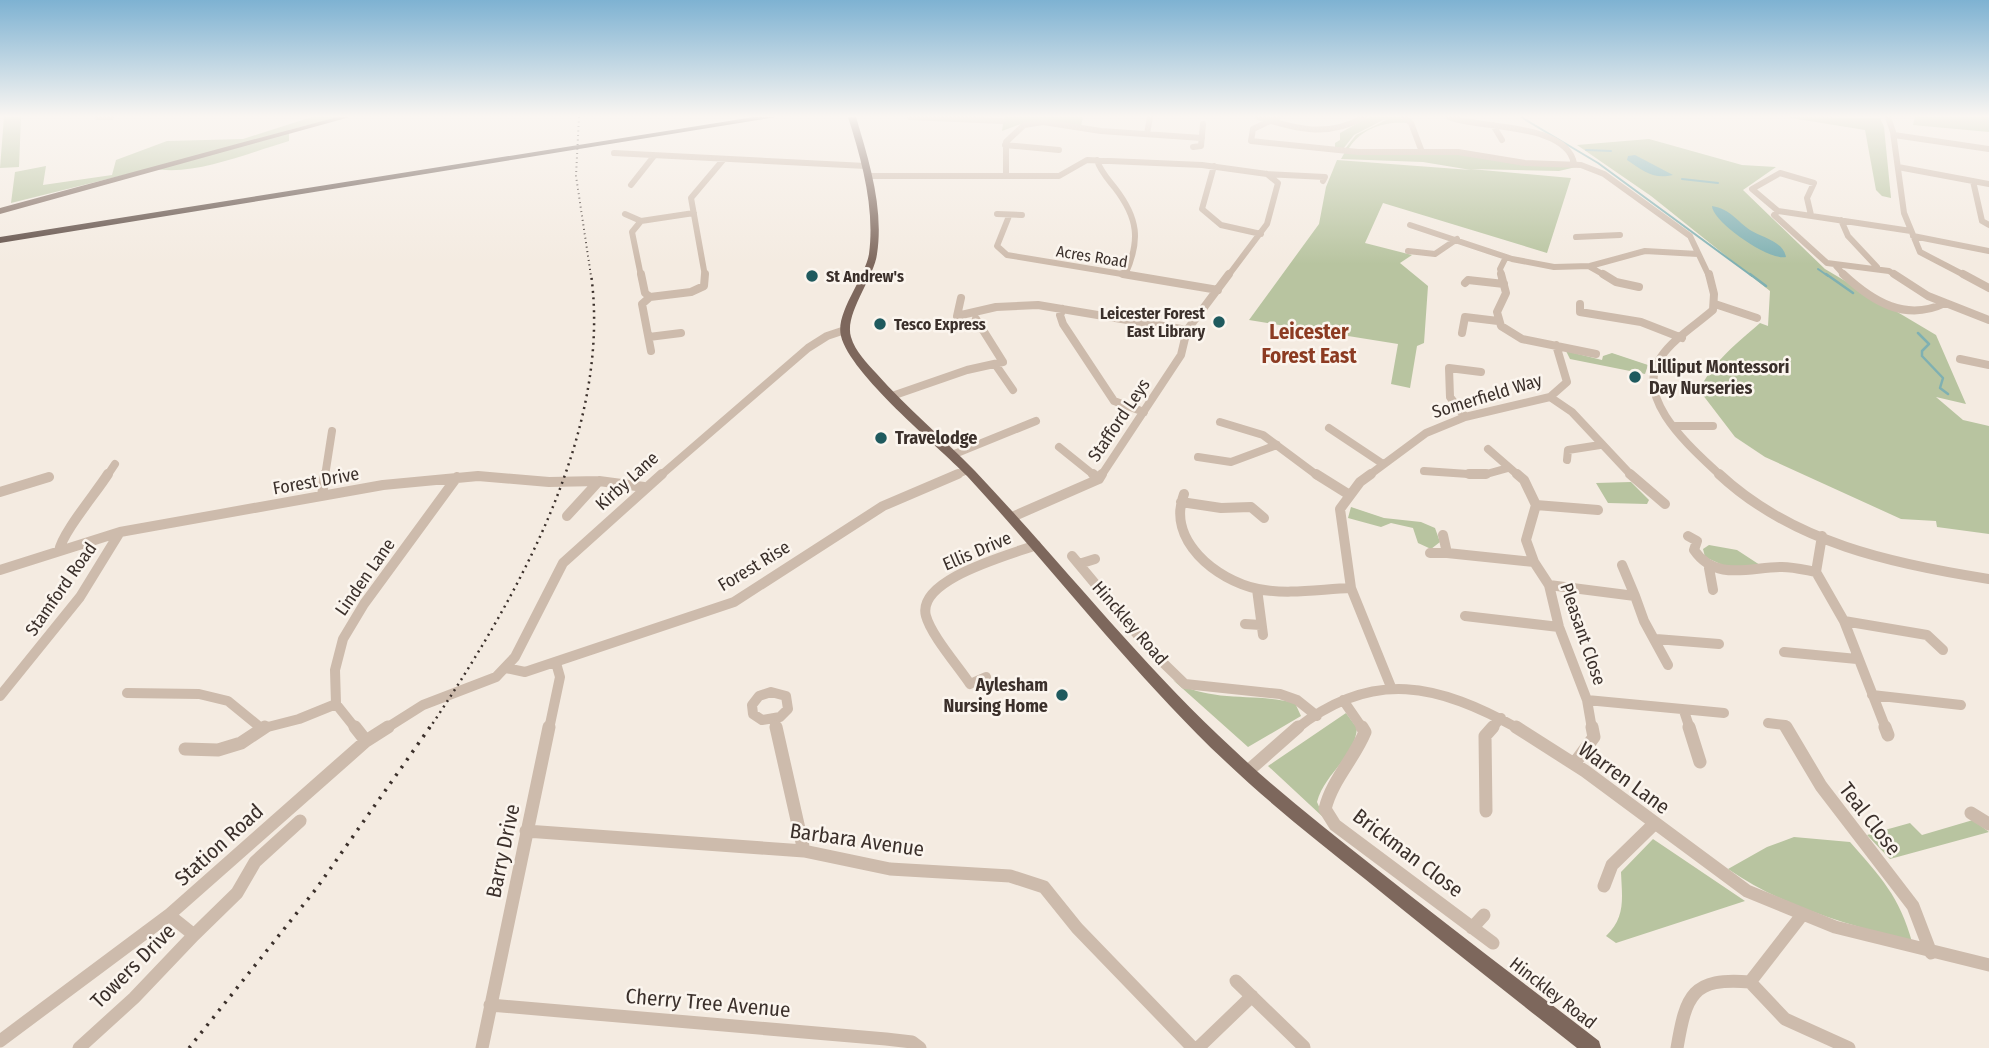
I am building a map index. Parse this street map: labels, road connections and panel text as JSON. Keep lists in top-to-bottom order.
{
  "streets": {
    "main road": ["Hinckley Road"],
    "street": [
      "Acres Road",
      "Somerfield Way",
      "Stafford Leys",
      "Forest Drive",
      "Kirby Lane",
      "Ellis Drive",
      "Forest Rise",
      "Linden Lane",
      "Stamford Road",
      "Pleasant Close",
      "Warren Lane",
      "Teal Close",
      "Barbara Avenue",
      "Station Road",
      "Barry Drive",
      "Brickman Close",
      "Towers Drive",
      "Cherry Tree Avenue"
    ]
  },
  "crossings": [
    ["Acres Road", "Stafford Leys"],
    ["Stafford Leys", "Hinckley Road"],
    ["Forest Drive", "Kirby Lane"],
    ["Forest Drive", "Linden Lane"],
    ["Forest Drive", "Stamford Road"],
    ["Kirby Lane", "Forest Rise"],
    ["Kirby Lane", "Hinckley Road"],
    ["Kirby Lane", "Station Road"],
    ["Ellis Drive", "Hinckley Road"],
    ["Forest Rise", "Hinckley Road"],
    ["Forest Rise", "Station Road"],
    ["Forest Rise", "Barry Drive"],
    ["Hinckley Road", "Warren Lane"],
    ["Pleasant Close", "Warren Lane"],
    ["Warren Lane", "Teal Close"],
    ["Warren Lane", "Brickman Close"],
    ["Barbara Avenue", "Barry Drive"],
    ["Station Road", "Towers Drive"],
    ["Barry Drive", "Cherry Tree Avenue"]
  ],
  "districts": ["Leicester Forest East"],
  "places": [
    "St Andrew's",
    "Leicester Forest East Library",
    "Tesco Express",
    "Lilliput Montessori Day Nurseries",
    "Travelodge",
    "Aylesham Nursing Home"
  ]
}
